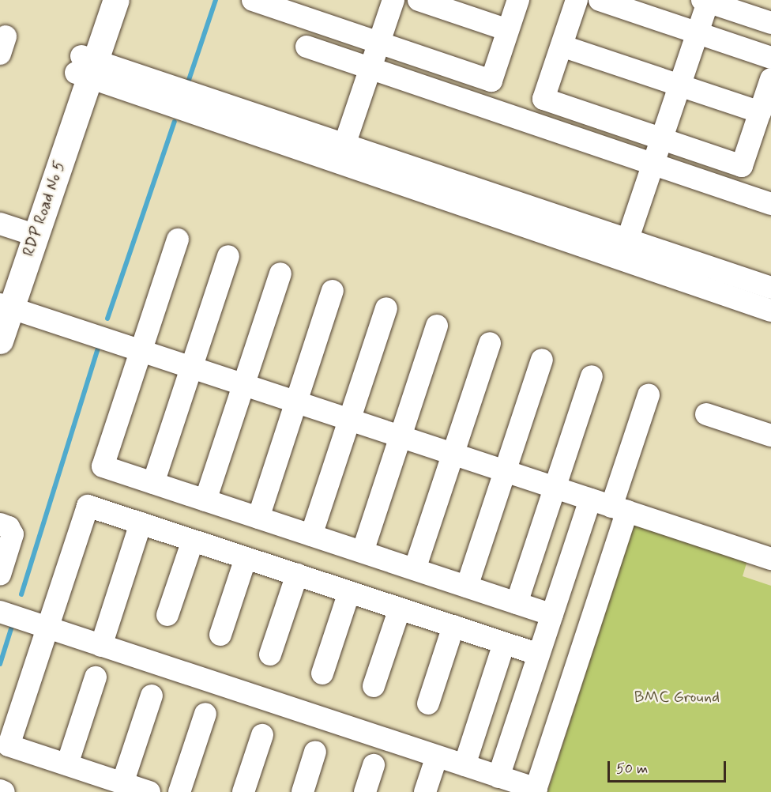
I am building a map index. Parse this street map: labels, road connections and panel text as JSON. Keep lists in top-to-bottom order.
{
  "streets": {
    "main road": ["RDP Road No 5"]
  },
  "parks": ["BMC Ground"],
  "scale_bar": "50 m"
}
